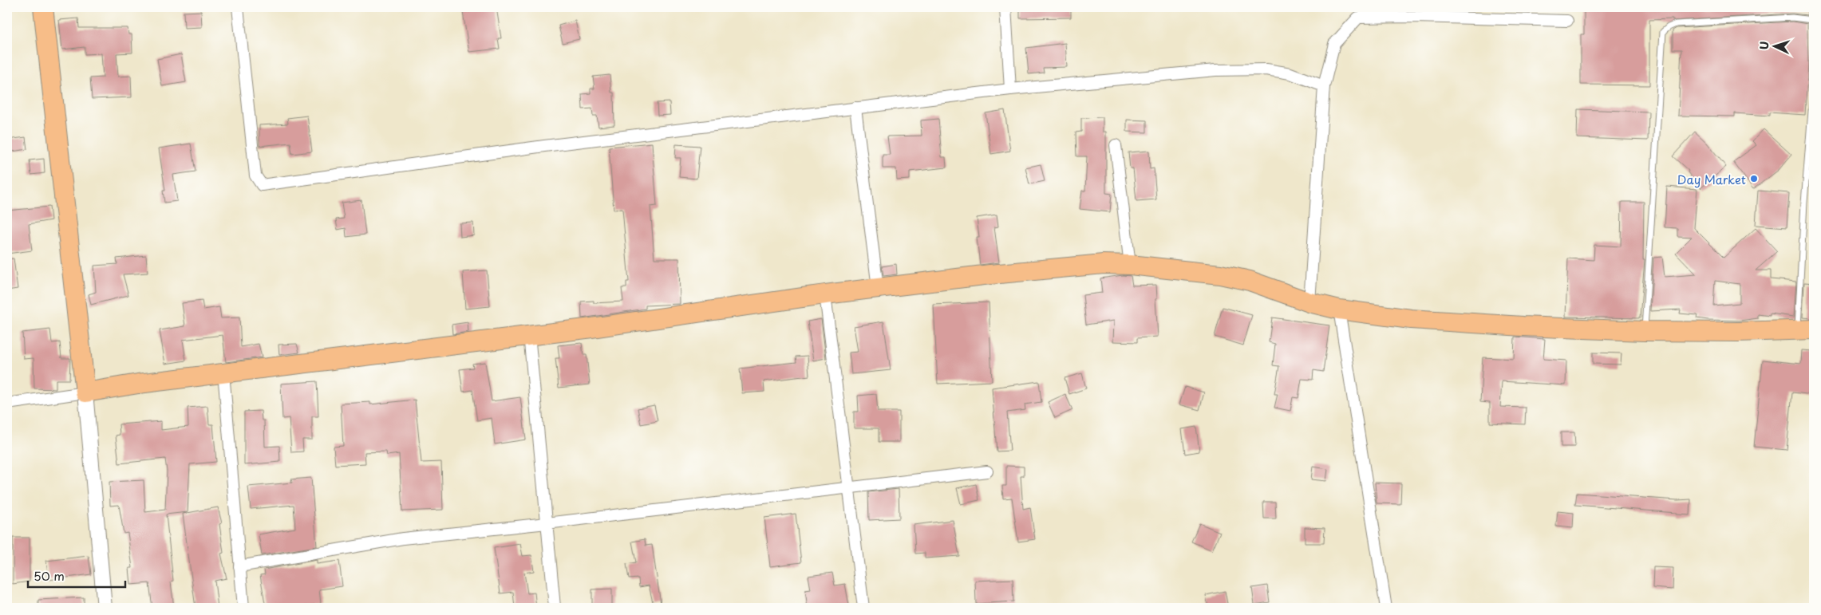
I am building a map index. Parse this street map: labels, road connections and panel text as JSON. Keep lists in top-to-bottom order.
{
  "places": ["Day Market"],
  "scale_bar": "50 m",
  "north": "left"
}
